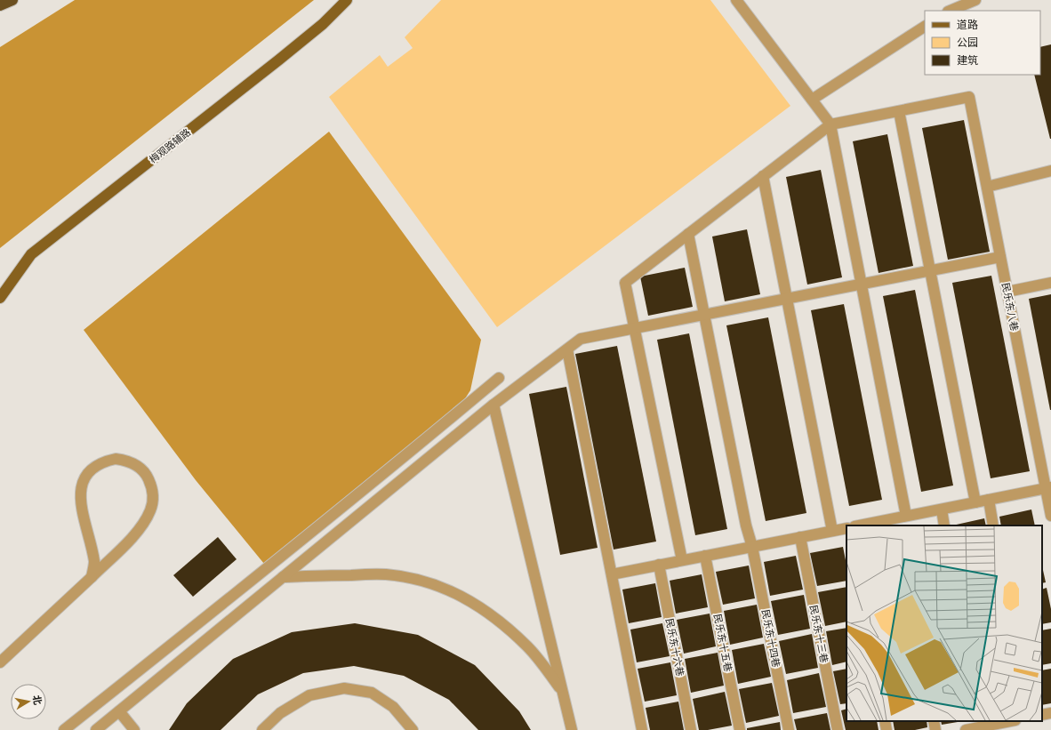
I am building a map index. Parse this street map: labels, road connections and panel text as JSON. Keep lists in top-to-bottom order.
{
  "streets": {
    "main road": ["梅观路辅路"],
    "street": [
      "民乐东八巷",
      "民乐东十三巷",
      "民乐东十四巷",
      "民乐东十五巷",
      "民乐东十六巷"
    ]
  },
  "legend": ["道路", "公园", "建筑"],
  "north": "right"
}
